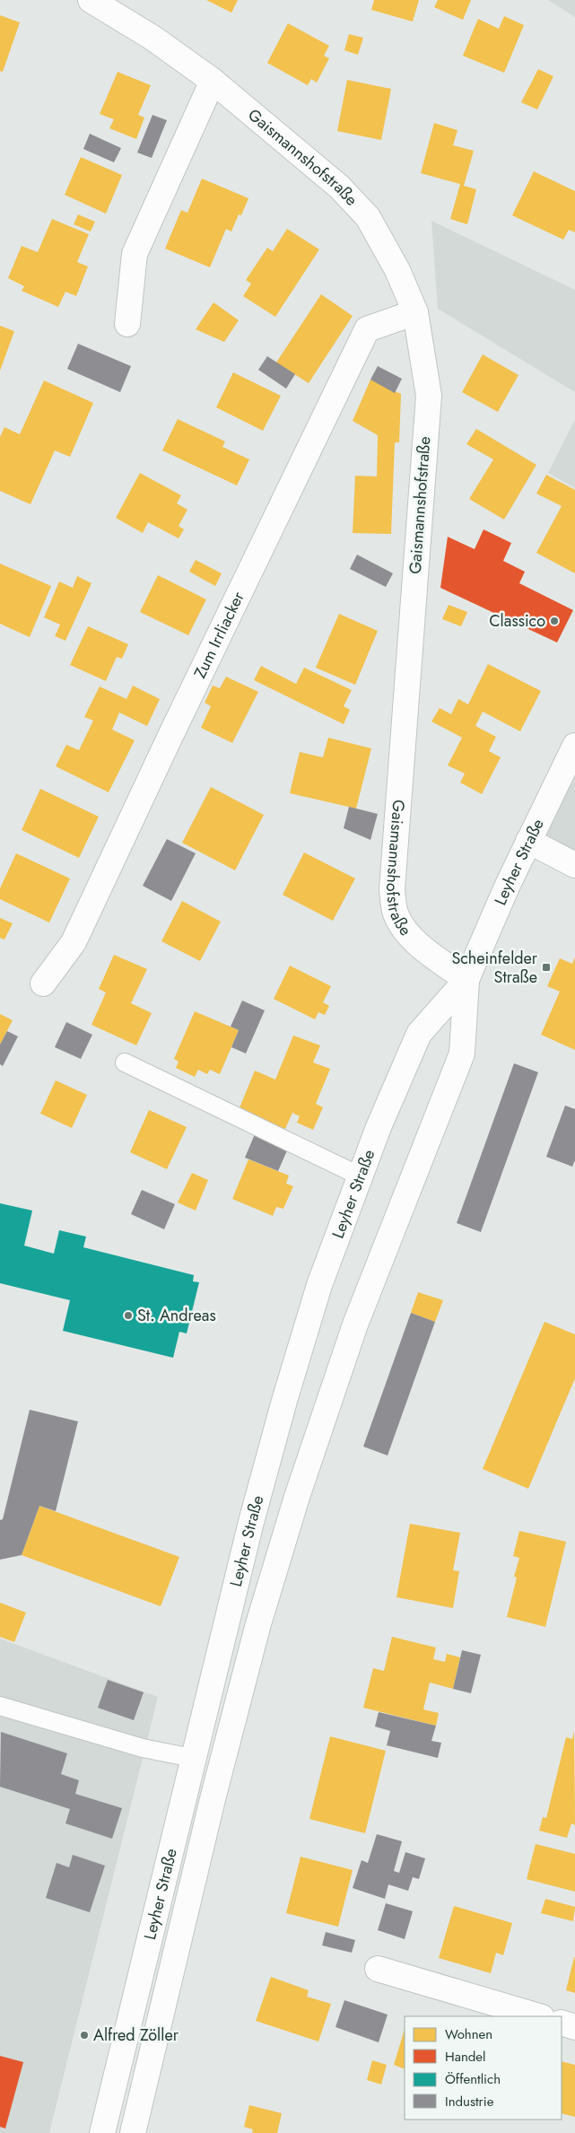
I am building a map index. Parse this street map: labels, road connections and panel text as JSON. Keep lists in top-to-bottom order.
{
  "streets": {
    "main road": ["Gaismannshofstraße", "Zum Irrliacker", "Leyher Straße"]
  },
  "crossings": [
    ["Gaismannshofstraße", "Zum Irrliacker"],
    ["Gaismannshofstraße", "Leyher Straße"]
  ],
  "places": {
    "other": ["Classico", "St. Andreas", "Alfred Zöller"],
    "transit": ["Scheinfelder Straße"]
  },
  "legend": [
    "Wohnen",
    "Handel",
    "Öffentlich",
    "Industrie"
  ]
}
